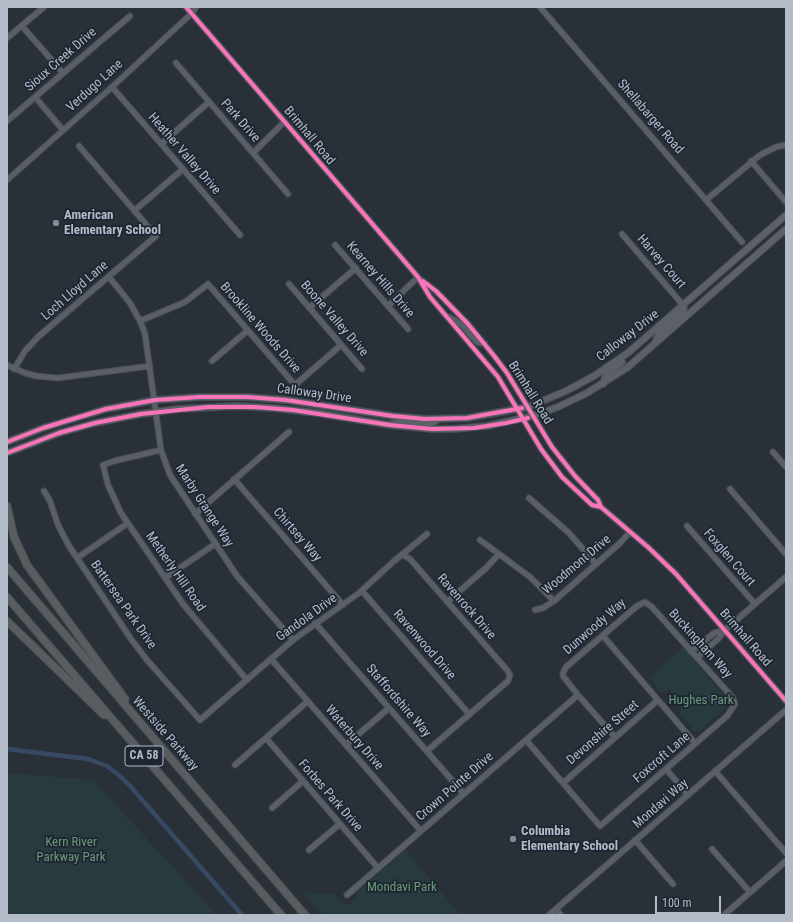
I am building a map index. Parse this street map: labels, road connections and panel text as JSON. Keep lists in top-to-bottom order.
{
  "streets": {
    "highway": ["Westside Parkway", "CA 58"],
    "main road": ["Calloway Drive"],
    "street": [
      "Sioux Creek Drive",
      "Verdugo Lane",
      "Shellabarger Road",
      "Park Drive",
      "Brimhall Road",
      "Heather Valley Drive",
      "Harvey Court",
      "Kearney Hills Drive",
      "Loch Lloyd Lane",
      "Boone Valley Drive",
      "Brookline Woods Drive",
      "Marby Grange Way",
      "Chirtsey Way",
      "Foxglen Court",
      "Woodmont Drive",
      "Metherly Hill Road",
      "Battersea Park Drive",
      "Ravenrock Drive",
      "Gandola Drive",
      "Dunwoody Way",
      "Buckingham Way",
      "Ravenwood Drive",
      "Staffordshire Way",
      "Devonshire Street",
      "Waterbury Drive",
      "Foxcroft Lane",
      "Crown Pointe Drive",
      "Forbes Park Drive",
      "Mondavi Way"
    ]
  },
  "crossings": [
    ["Verdugo Lane", "Brimhall Road"],
    ["Verdugo Lane", "Heather Valley Drive"],
    ["Brimhall Road", "Calloway Drive"],
    ["Brimhall Road", "Woodmont Drive"],
    ["Harvey Court", "Calloway Drive"],
    ["Loch Lloyd Lane", "Marby Grange Way"],
    ["Boone Valley Drive", "Brookline Woods Drive"],
    ["Brookline Woods Drive", "Marby Grange Way"],
    ["Calloway Drive", "Marby Grange Way"],
    ["Marby Grange Way", "Metherly Hill Road"],
    ["Marby Grange Way", "Gandola Drive"],
    ["Chirtsey Way", "Gandola Drive"],
    ["Metherly Hill Road", "Gandola Drive"],
    ["Battersea Park Drive", "Gandola Drive"],
    ["Ravenrock Drive", "Gandola Drive"],
    ["Ravenrock Drive", "Ravenwood Drive"],
    ["Gandola Drive", "Ravenwood Drive"],
    ["Gandola Drive", "Staffordshire Way"],
    ["Gandola Drive", "Waterbury Drive"],
    ["Dunwoody Way", "Buckingham Way"],
    ["Dunwoody Way", "Crown Pointe Drive"],
    ["Buckingham Way", "Foxcroft Lane"],
    ["Staffordshire Way", "Crown Pointe Drive"],
    ["Devonshire Street", "Foxcroft Lane"],
    ["Waterbury Drive", "Crown Pointe Drive"],
    ["Crown Pointe Drive", "Forbes Park Drive"]
  ],
  "parks": ["Hughes Park", "Kern River Parkway Park", "Mondavi Park"],
  "places": ["American Elementary School", "Columbia Elementary School"],
  "scale_bar": "100 m"
}
